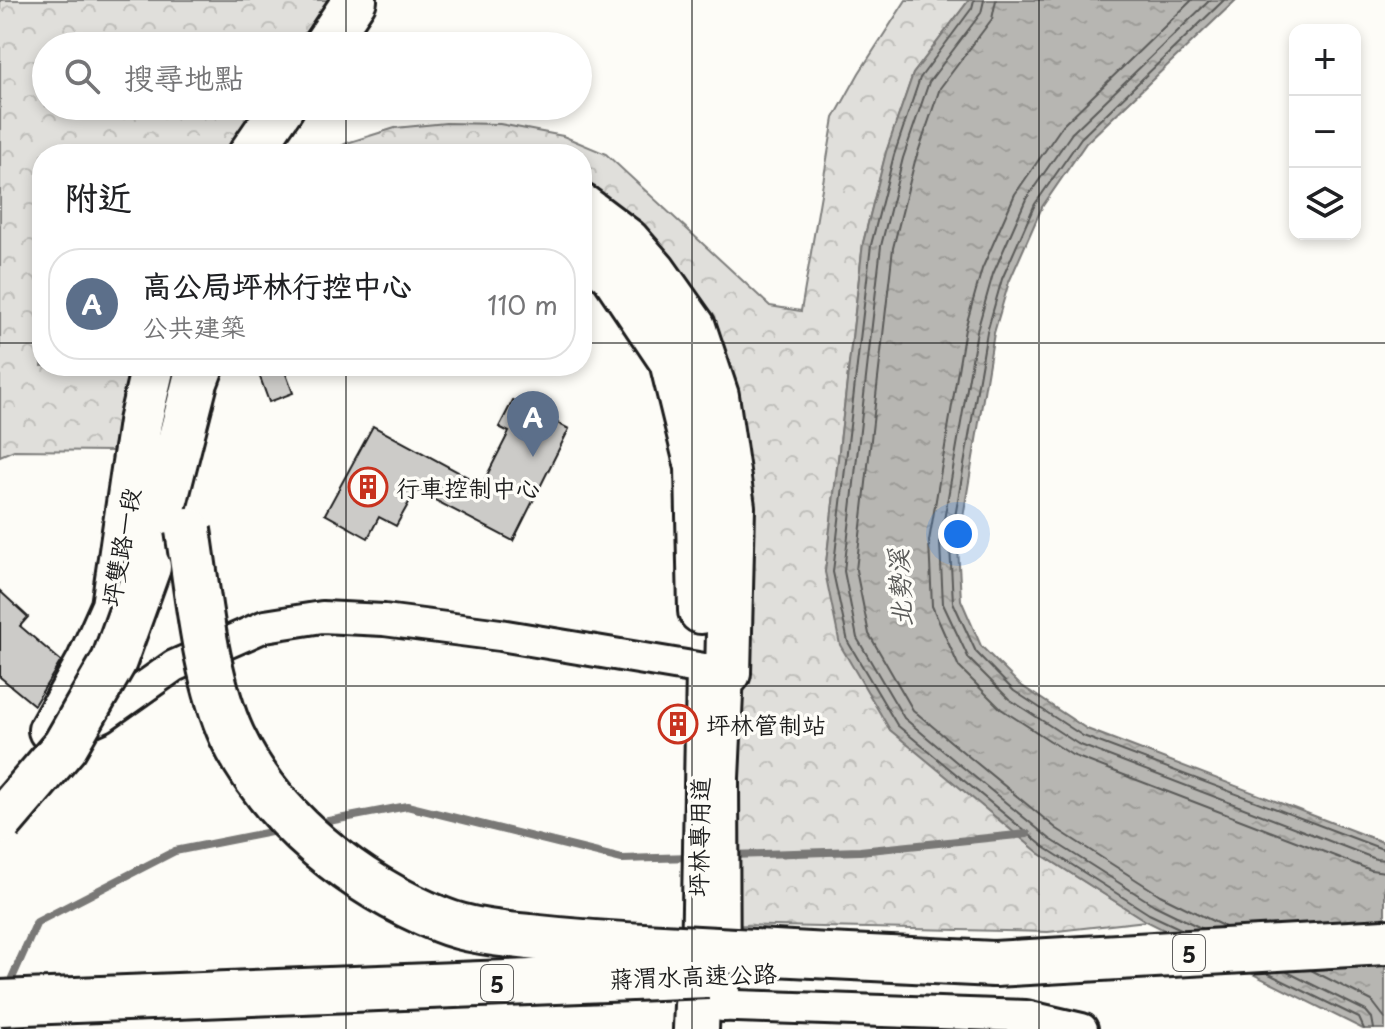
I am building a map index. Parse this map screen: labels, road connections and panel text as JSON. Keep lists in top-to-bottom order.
{
  "streets": {
    "highway": ["5", "蔣渭水高速公路"],
    "street": ["坪雙路一段", "坪林專用道"]
  },
  "water": ["北勢溪"],
  "places": {
    "building": ["行車控制中心", "坪林管制站"]
  },
  "page": {
    "map_buttons": ["+", "−"],
    "search": "搜尋地點",
    "heading": "附近",
    "list": [
      {
        "mark": "A",
        "name": "高公局坪林行控中心",
        "note": "公共建築",
        "value": "110 m"
      }
    ],
    "pins": "A"
  }
}
